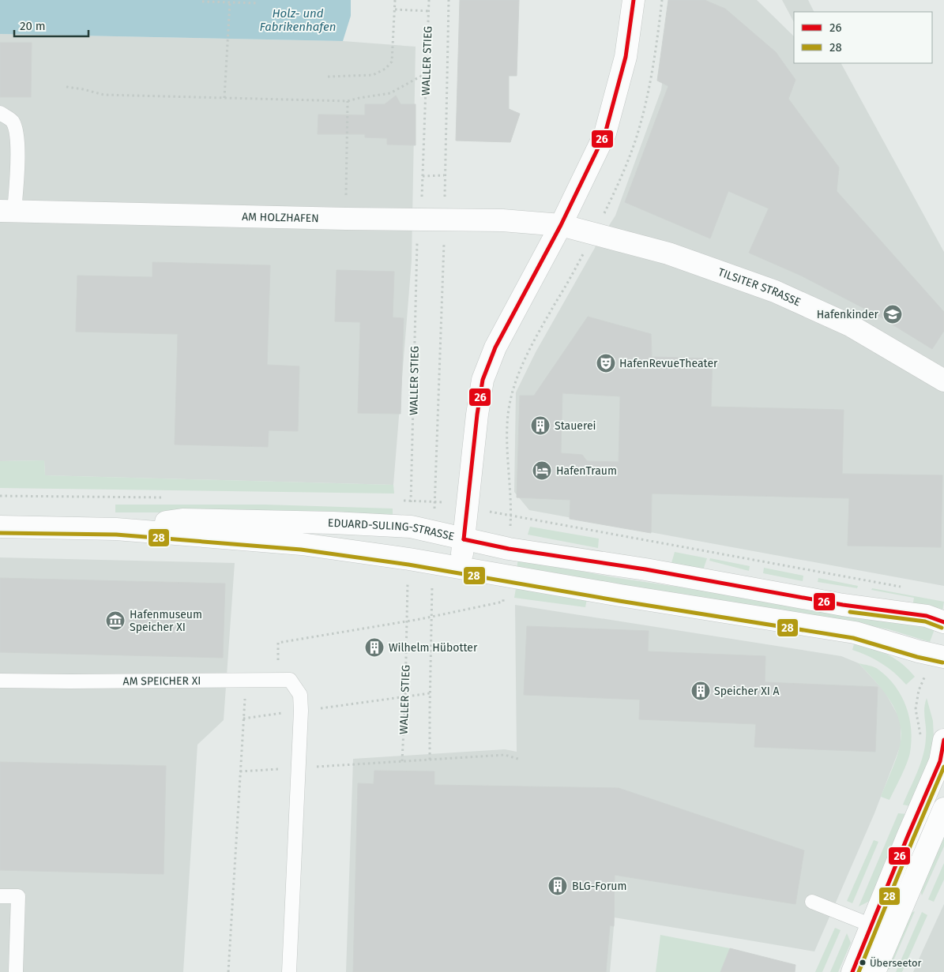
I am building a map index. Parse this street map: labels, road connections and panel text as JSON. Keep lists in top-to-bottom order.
{
  "streets": {
    "street": ["AM HOLZHAFEN", "TILSITER STRASSE", "EDUARD-SULING-STRASSE"],
    "lane": ["AM SPEICHER XI"],
    "path": ["WALLER STIEG"]
  },
  "crossings": [
    ["WALLER STIEG", "AM HOLZHAFEN"],
    ["WALLER STIEG", "EDUARD-SULING-STRASSE"],
    ["AM HOLZHAFEN", "TILSITER STRASSE"]
  ],
  "water": ["Holz- und Fabrikenhafen"],
  "places": {
    "school or university": ["Hafenkinder"],
    "theatre": ["HafenRevueTheater"],
    "building": [
      "Stauerei",
      "Wilhelm Hübotter",
      "Speicher XI A",
      "BLG-Forum"
    ],
    "hotel": ["HafenTraum"],
    "museum": ["Hafenmuseum Speicher XI"],
    "other": ["Überseetor"]
  },
  "lines": ["transit line 26", "transit line 28"],
  "legend": ["26", "28"],
  "scale_bar": "20 m"
}
